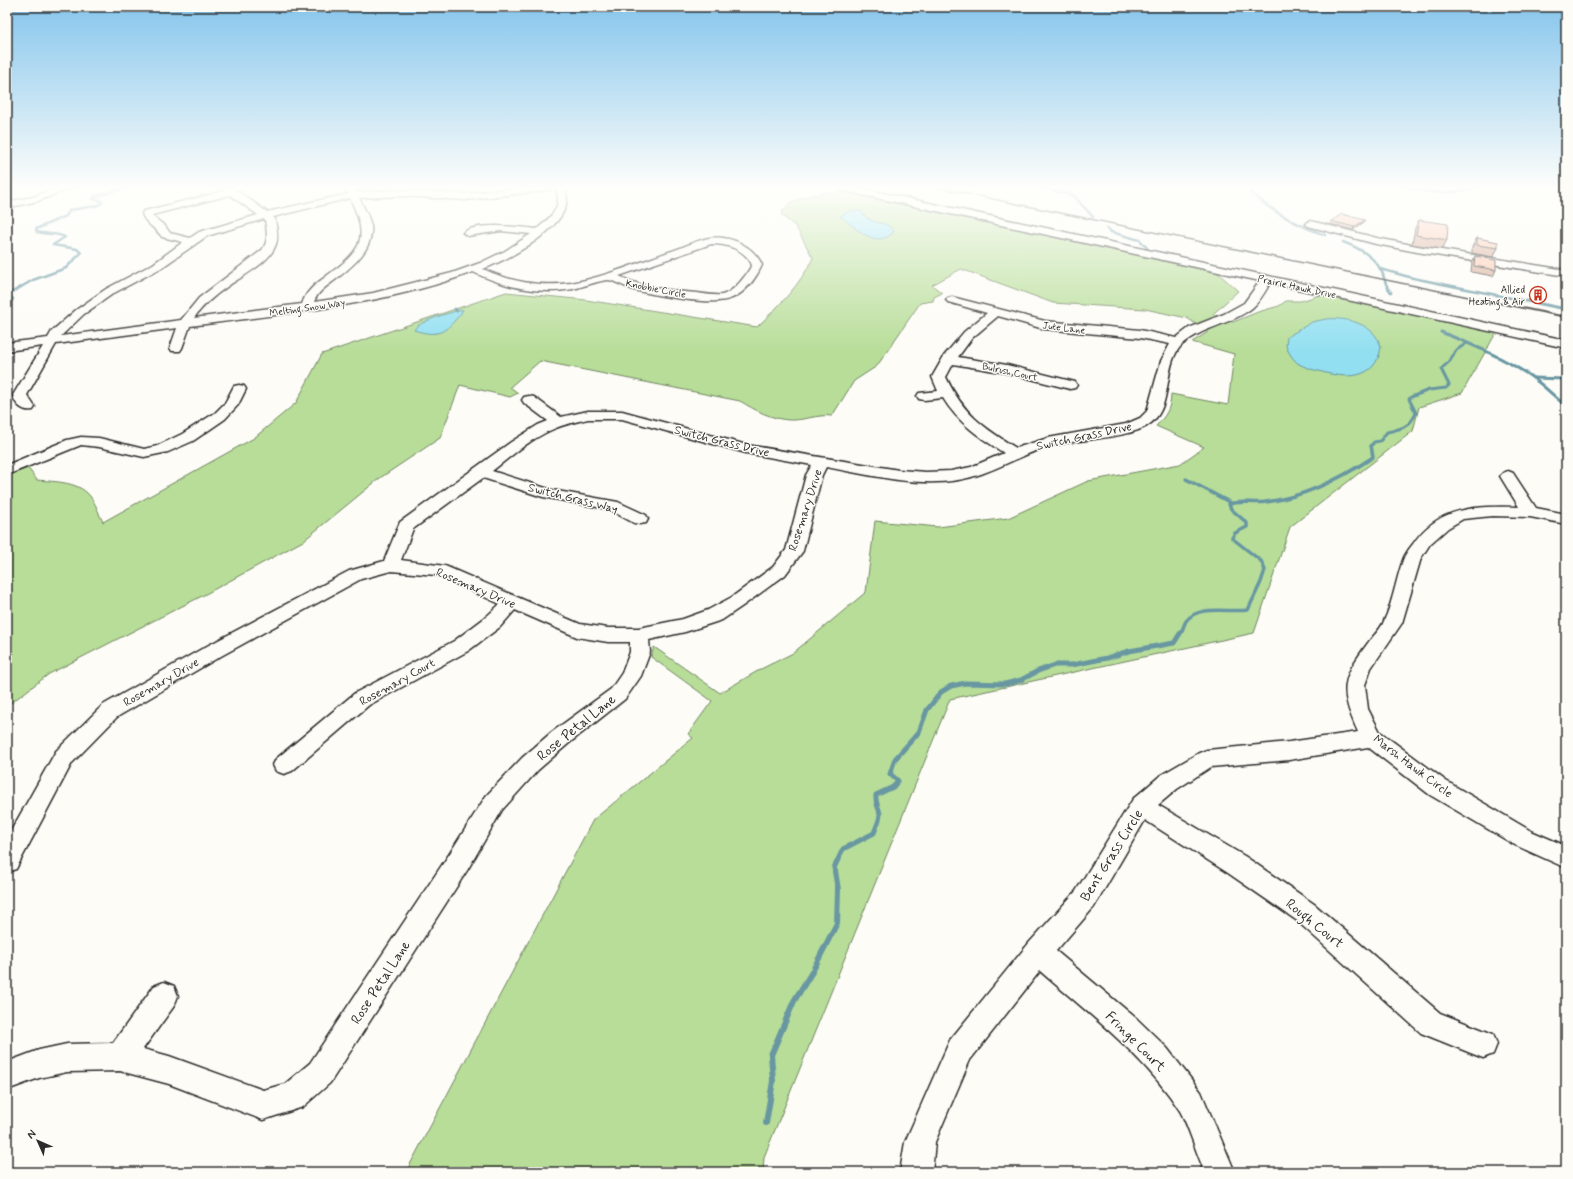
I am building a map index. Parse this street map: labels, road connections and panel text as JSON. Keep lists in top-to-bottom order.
{
  "streets": {
    "street": [
      "Prairie Hawk Drive",
      "Knobbie Circle",
      "Melting Snow Way",
      "Jute Lane",
      "Bulrush Court",
      "Switch Grass Drive",
      "Switch Grass Way",
      "Rosemary Drive",
      "Rosemary Court",
      "Rose Petal Lane",
      "Marsh Hawk Circle",
      "Bent Grass Circle",
      "Rough Court",
      "Fringe Court"
    ]
  },
  "crossings": [
    ["Prairie Hawk Drive", "Switch Grass Drive"],
    ["Jute Lane", "Switch Grass Drive"],
    ["Switch Grass Drive", "Switch Grass Way"],
    ["Switch Grass Drive", "Rosemary Drive"],
    ["Rosemary Drive", "Rosemary Court"],
    ["Rosemary Drive", "Rose Petal Lane"],
    ["Marsh Hawk Circle", "Bent Grass Circle"],
    ["Bent Grass Circle", "Rough Court"],
    ["Bent Grass Circle", "Fringe Court"]
  ],
  "places": {
    "building": ["Allied Heating & Air"]
  },
  "north": "top left"
}
